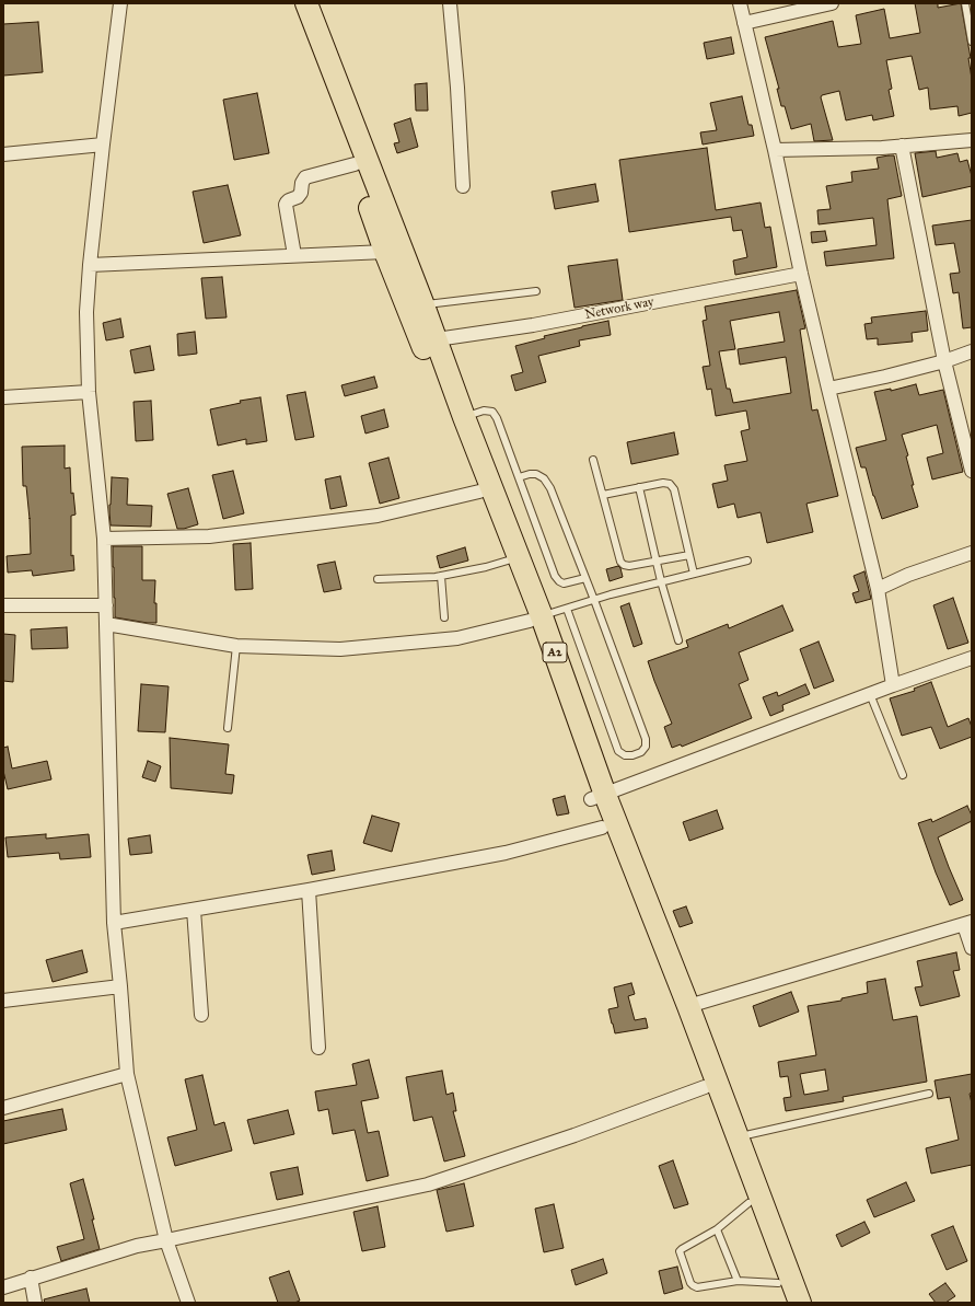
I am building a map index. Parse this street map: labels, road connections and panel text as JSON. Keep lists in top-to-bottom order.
{
  "streets": {
    "highway": ["A2"],
    "street": ["Network way"]
  },
  "crossings": [
    ["Network way", "A2"]
  ]
}
